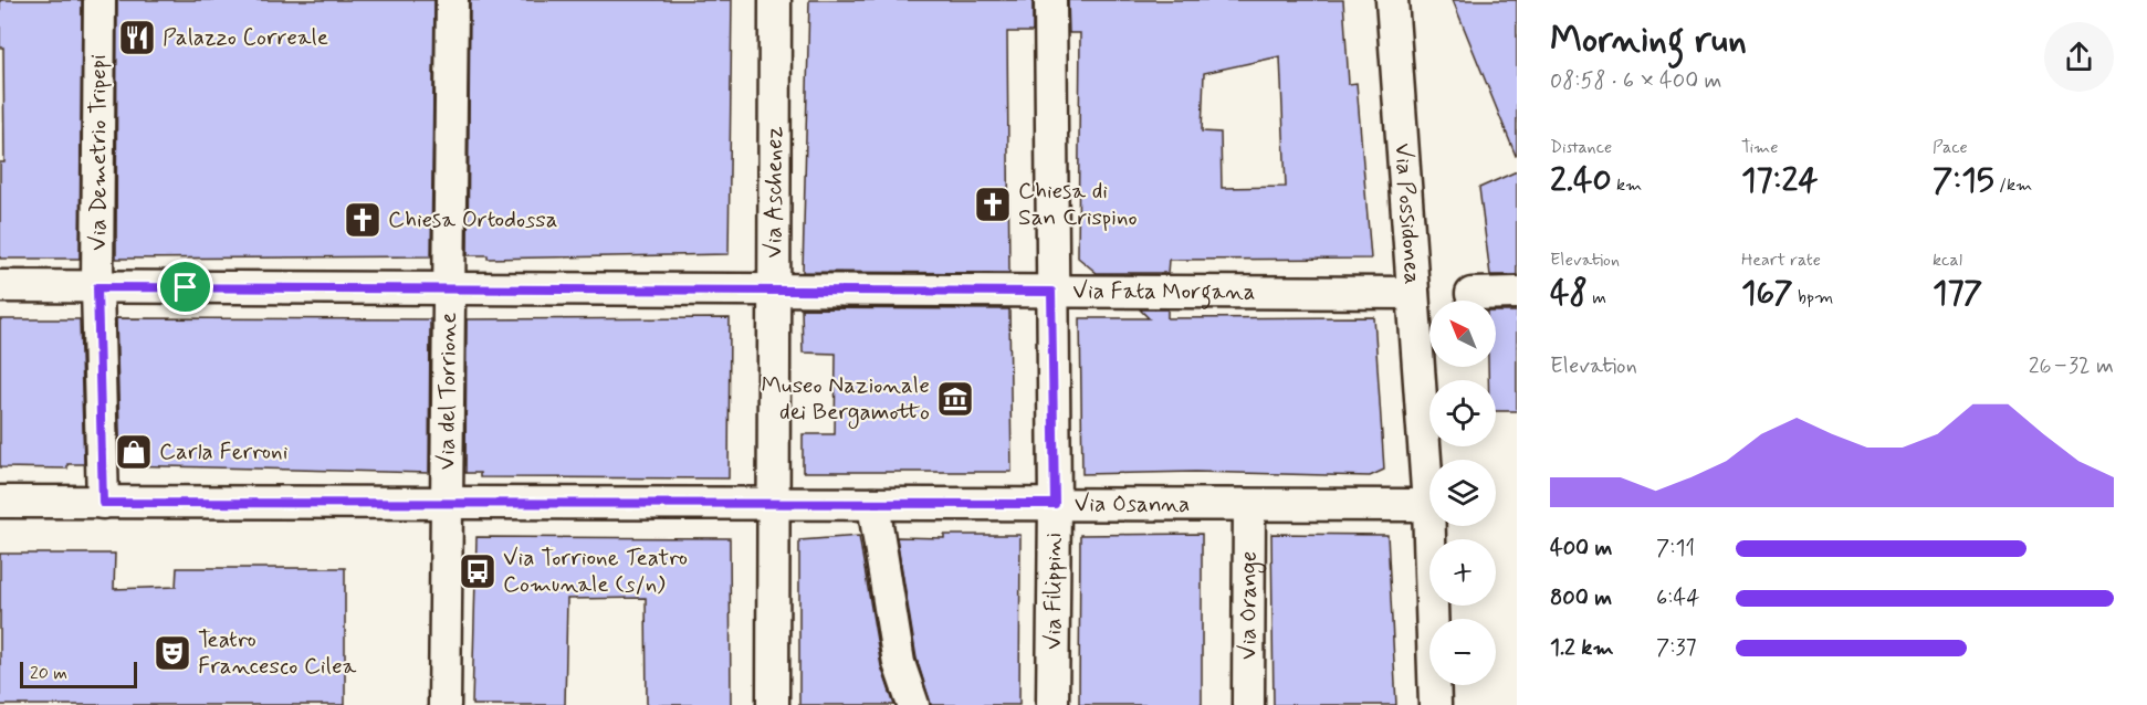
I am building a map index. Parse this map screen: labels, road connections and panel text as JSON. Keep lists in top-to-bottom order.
{
  "streets": {
    "street": [
      "Via Demetrio Tripepi",
      "Via Aschenez",
      "Via Possidonea",
      "Via Fata Morgana",
      "Via del Torrione",
      "Via Osanna",
      "Via Filippini",
      "Via Orange"
    ]
  },
  "crossings": [
    ["Via Demetrio Tripepi", "Via Fata Morgana"],
    ["Via Demetrio Tripepi", "Via Osanna"],
    ["Via Aschenez", "Via Fata Morgana"],
    ["Via Aschenez", "Via Osanna"],
    ["Via Possidonea", "Via Fata Morgana"],
    ["Via Possidonea", "Via Osanna"],
    ["Via Fata Morgana", "Via del Torrione"],
    ["Via Fata Morgana", "Via Filippini"],
    ["Via del Torrione", "Via Osanna"],
    ["Via Osanna", "Via Filippini"],
    ["Via Osanna", "Via Orange"]
  ],
  "places": {
    "restaurant": ["Palazzo Correale"],
    "church": ["Chiesa di San Crispino", "Chiesa Ortodossa"],
    "museum": ["Museo Nazionale dei Bergamotto"],
    "shop": ["Carla Ferroni"],
    "bus stop": ["Via Torrione Teatro Comunale (s/n)"],
    "theatre": ["Teatro Francesco Cilea"]
  },
  "scale_bar": "20 m",
  "north": "top left",
  "page": {
    "heading": ["Morning run", "08:58 · 6 × 400 m"],
    "stats": [
      ["Distance", "2.40 km"],
      ["Time", "17:24"],
      ["Pace", "7:15 /km"],
      ["Elevation", "48 m"],
      ["Heart rate", "167 bpm"],
      ["kcal", "177"]
    ],
    "map_buttons": ["+", "−"],
    "chart": ["Elevation", "26–32 m"],
    "list": [
      {
        "name": "400 m",
        "note": "7:11"
      },
      {
        "name": "800 m",
        "note": "6:44"
      },
      {
        "name": "1.2 km",
        "note": "7:37"
      }
    ],
    "scale": "20 m"
  }
}
